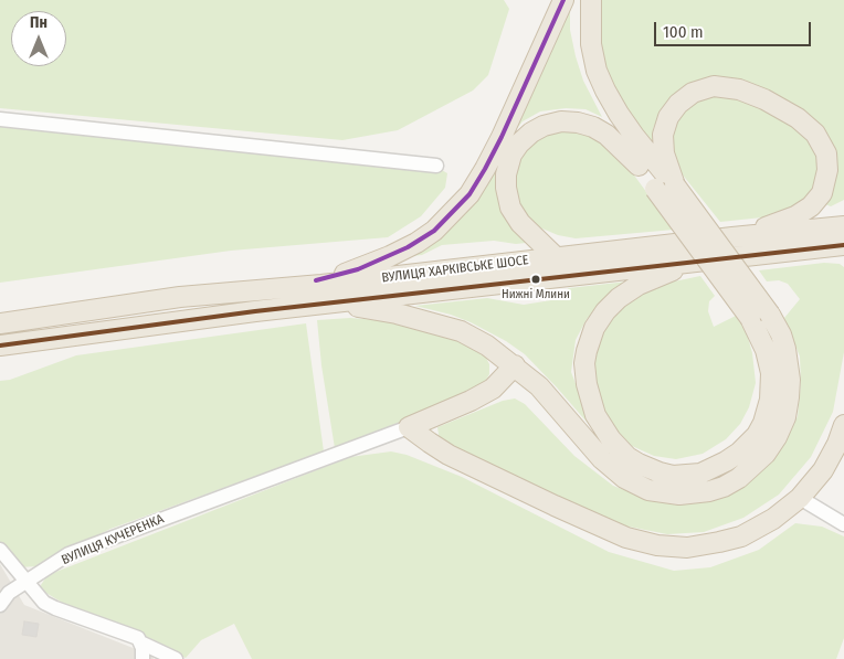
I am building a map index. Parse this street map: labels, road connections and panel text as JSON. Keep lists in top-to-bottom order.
{
  "streets": {
    "highway": ["ВУЛИЦЯ ХАРКІВСЬКЕ ШОСЕ"],
    "street": ["ВУЛИЦЯ КУЧЕРЕНКА"]
  },
  "places": ["Нижні Млини"],
  "scale_bar": "100 m",
  "north": "top"
}
